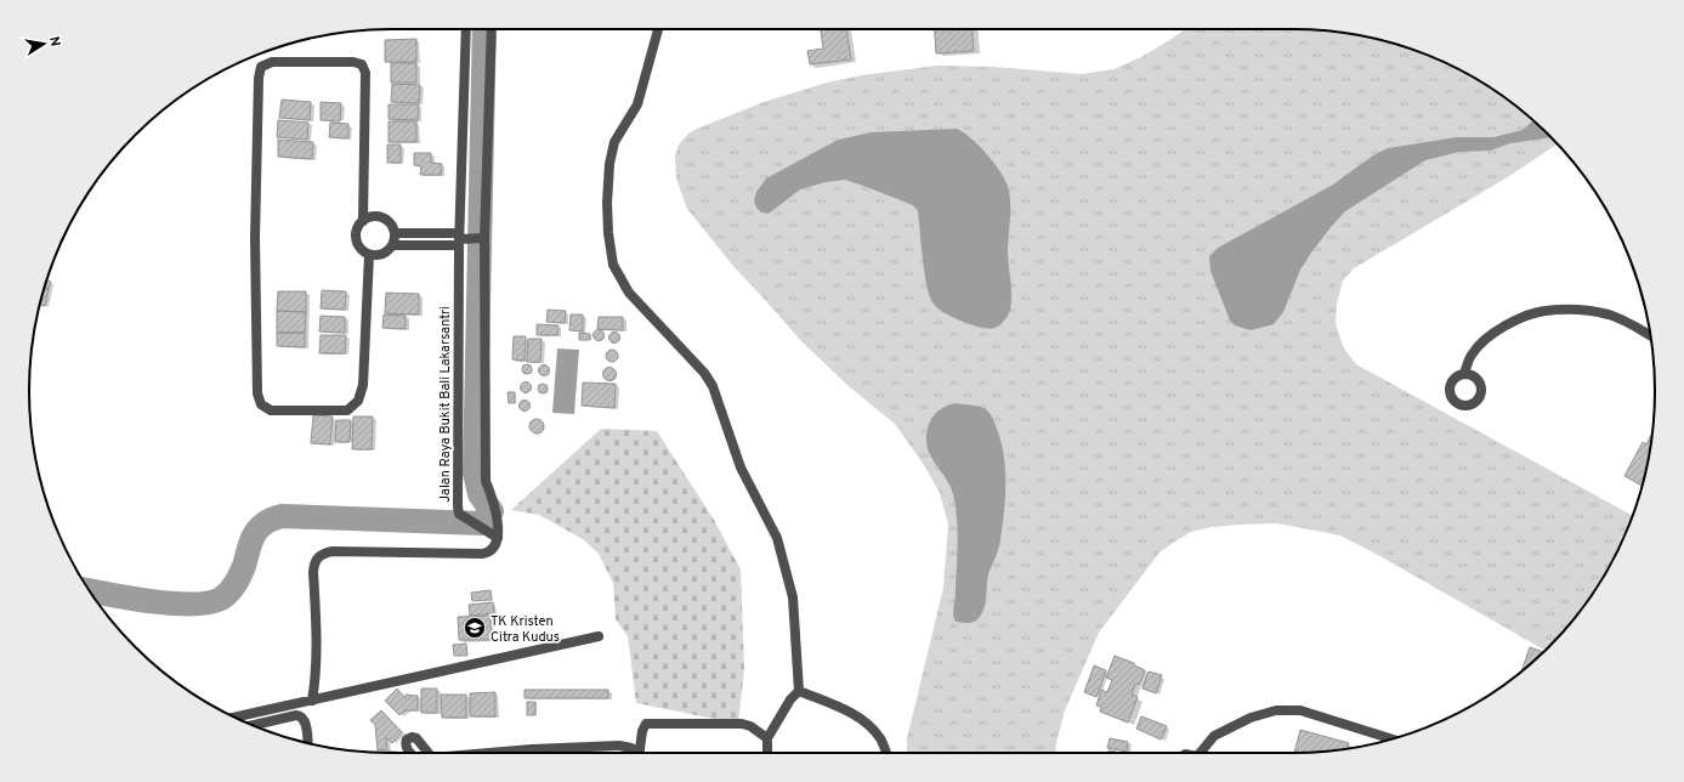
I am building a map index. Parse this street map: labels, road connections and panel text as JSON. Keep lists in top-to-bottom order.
{
  "streets": {
    "street": ["Jalan Raya Bukit Bali Lakarsantri"]
  },
  "places": {
    "school or university": ["TK Kristen Citra Kudus"]
  },
  "north": "right"
}
